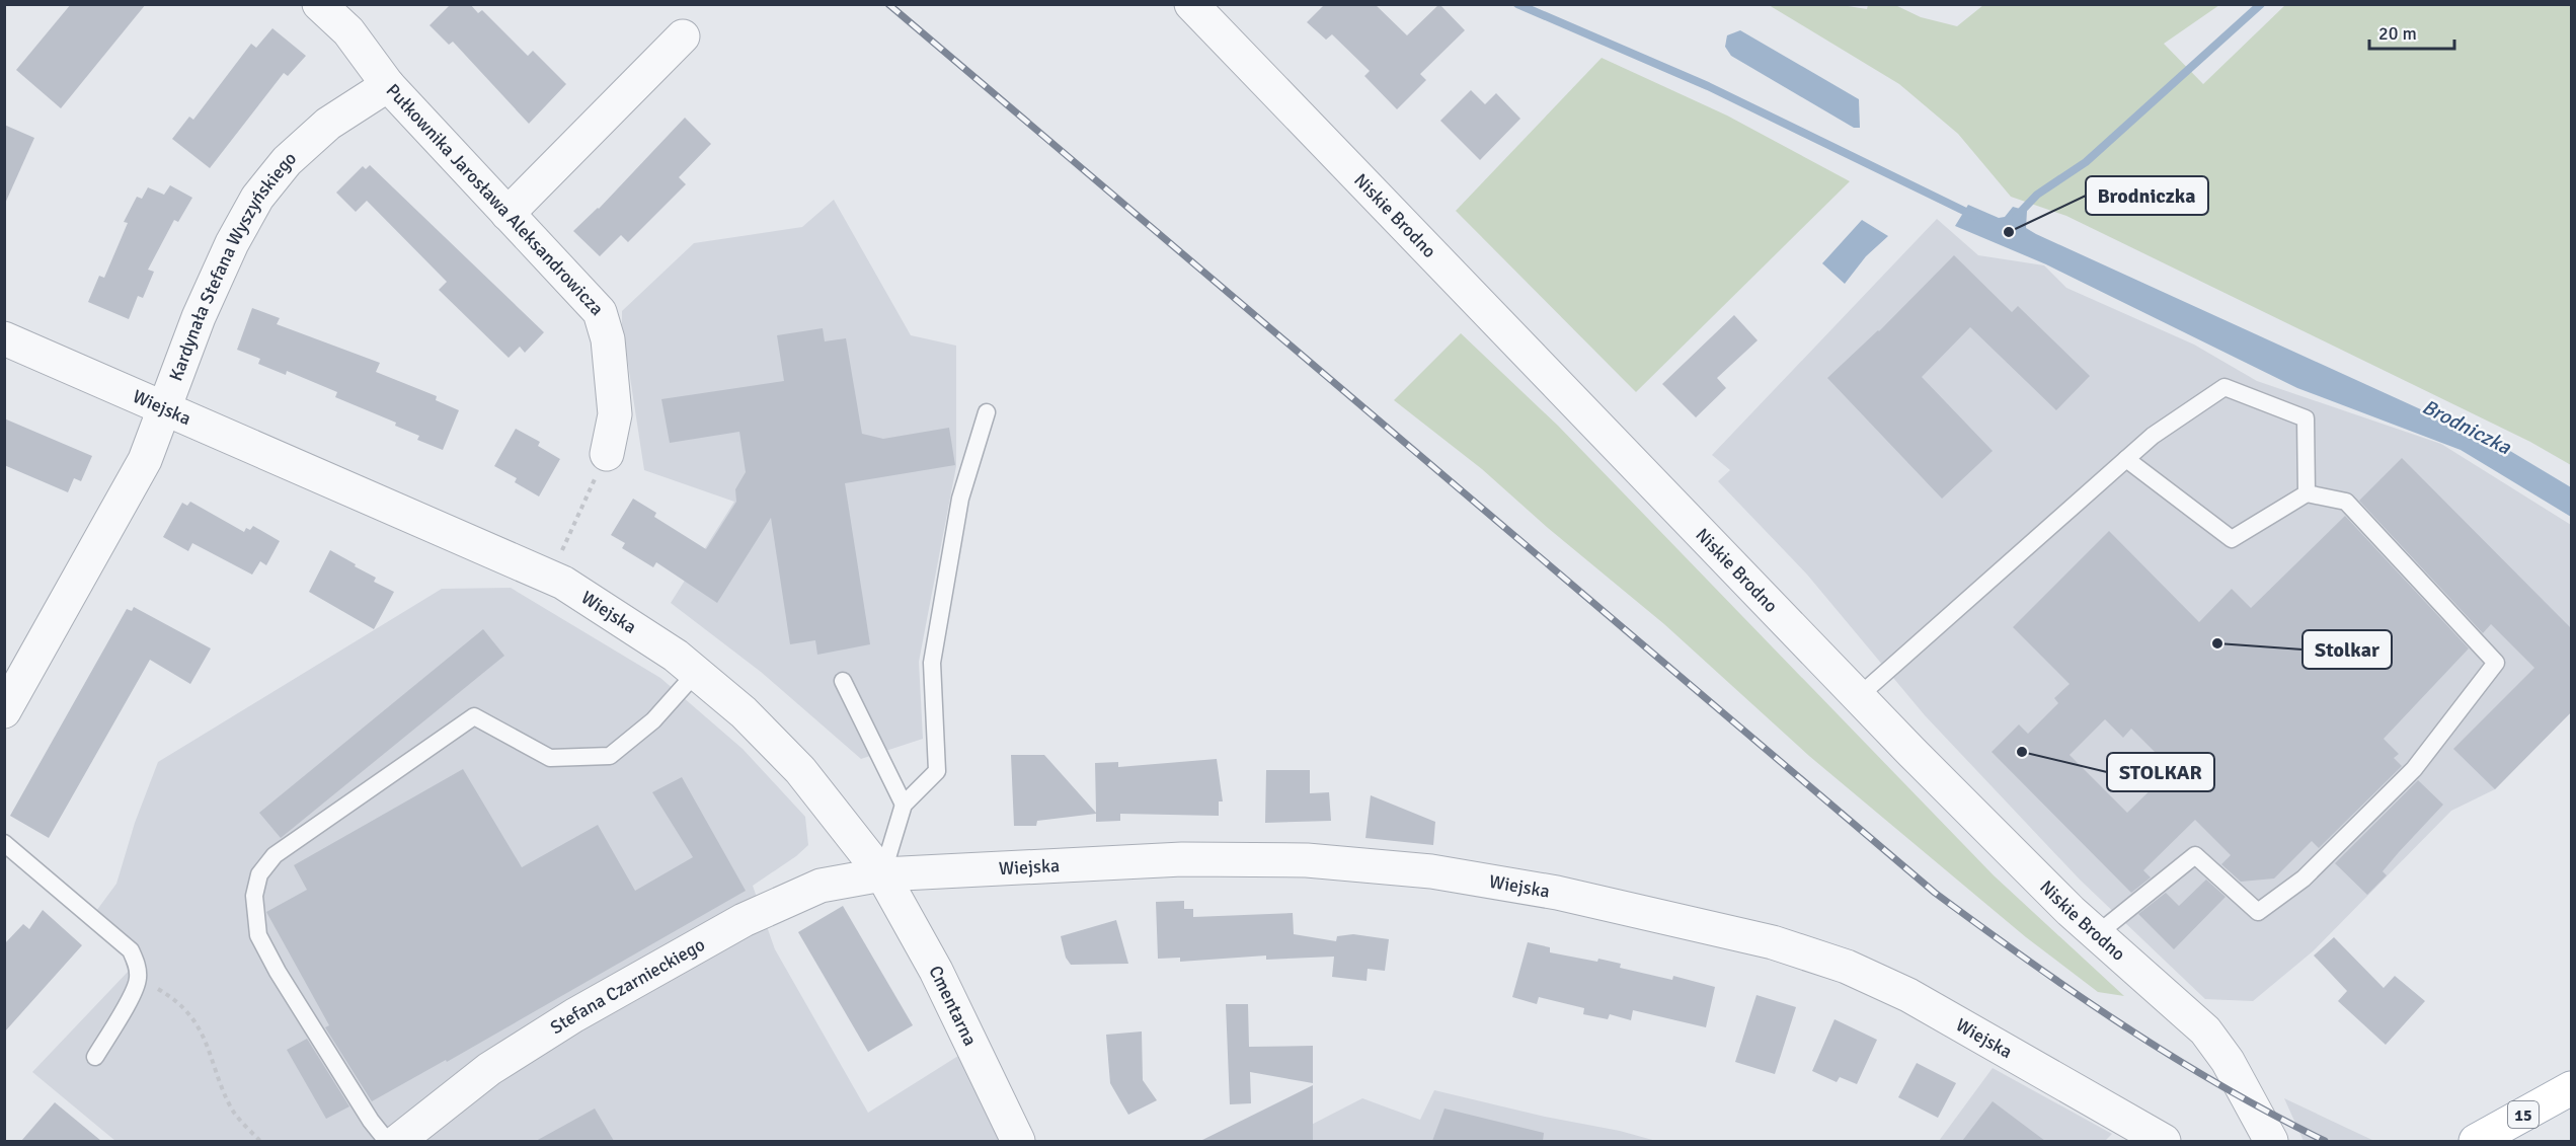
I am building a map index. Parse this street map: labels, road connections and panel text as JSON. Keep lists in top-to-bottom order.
{
  "streets": {
    "main road": ["15"],
    "street": [
      "Pułkownika Jarosława Aleksandrowicza",
      "Niskie Brodno",
      "Kardynała Stefana Wyszyńskiego",
      "Wiejska",
      "Stefana Czarnieckiego",
      "Cmentarna"
    ]
  },
  "crossings": [
    ["Pułkownika Jarosława Aleksandrowicza", "Kardynała Stefana Wyszyńskiego"],
    ["Kardynała Stefana Wyszyńskiego", "Wiejska"],
    ["Wiejska", "Stefana Czarnieckiego"],
    ["Wiejska", "Cmentarna"],
    ["Stefana Czarnieckiego", "Cmentarna"]
  ],
  "water": ["Brodniczka"],
  "places": ["Brodniczka", "Stolkar", "STOLKAR"],
  "scale_bar": "20 m"
}
